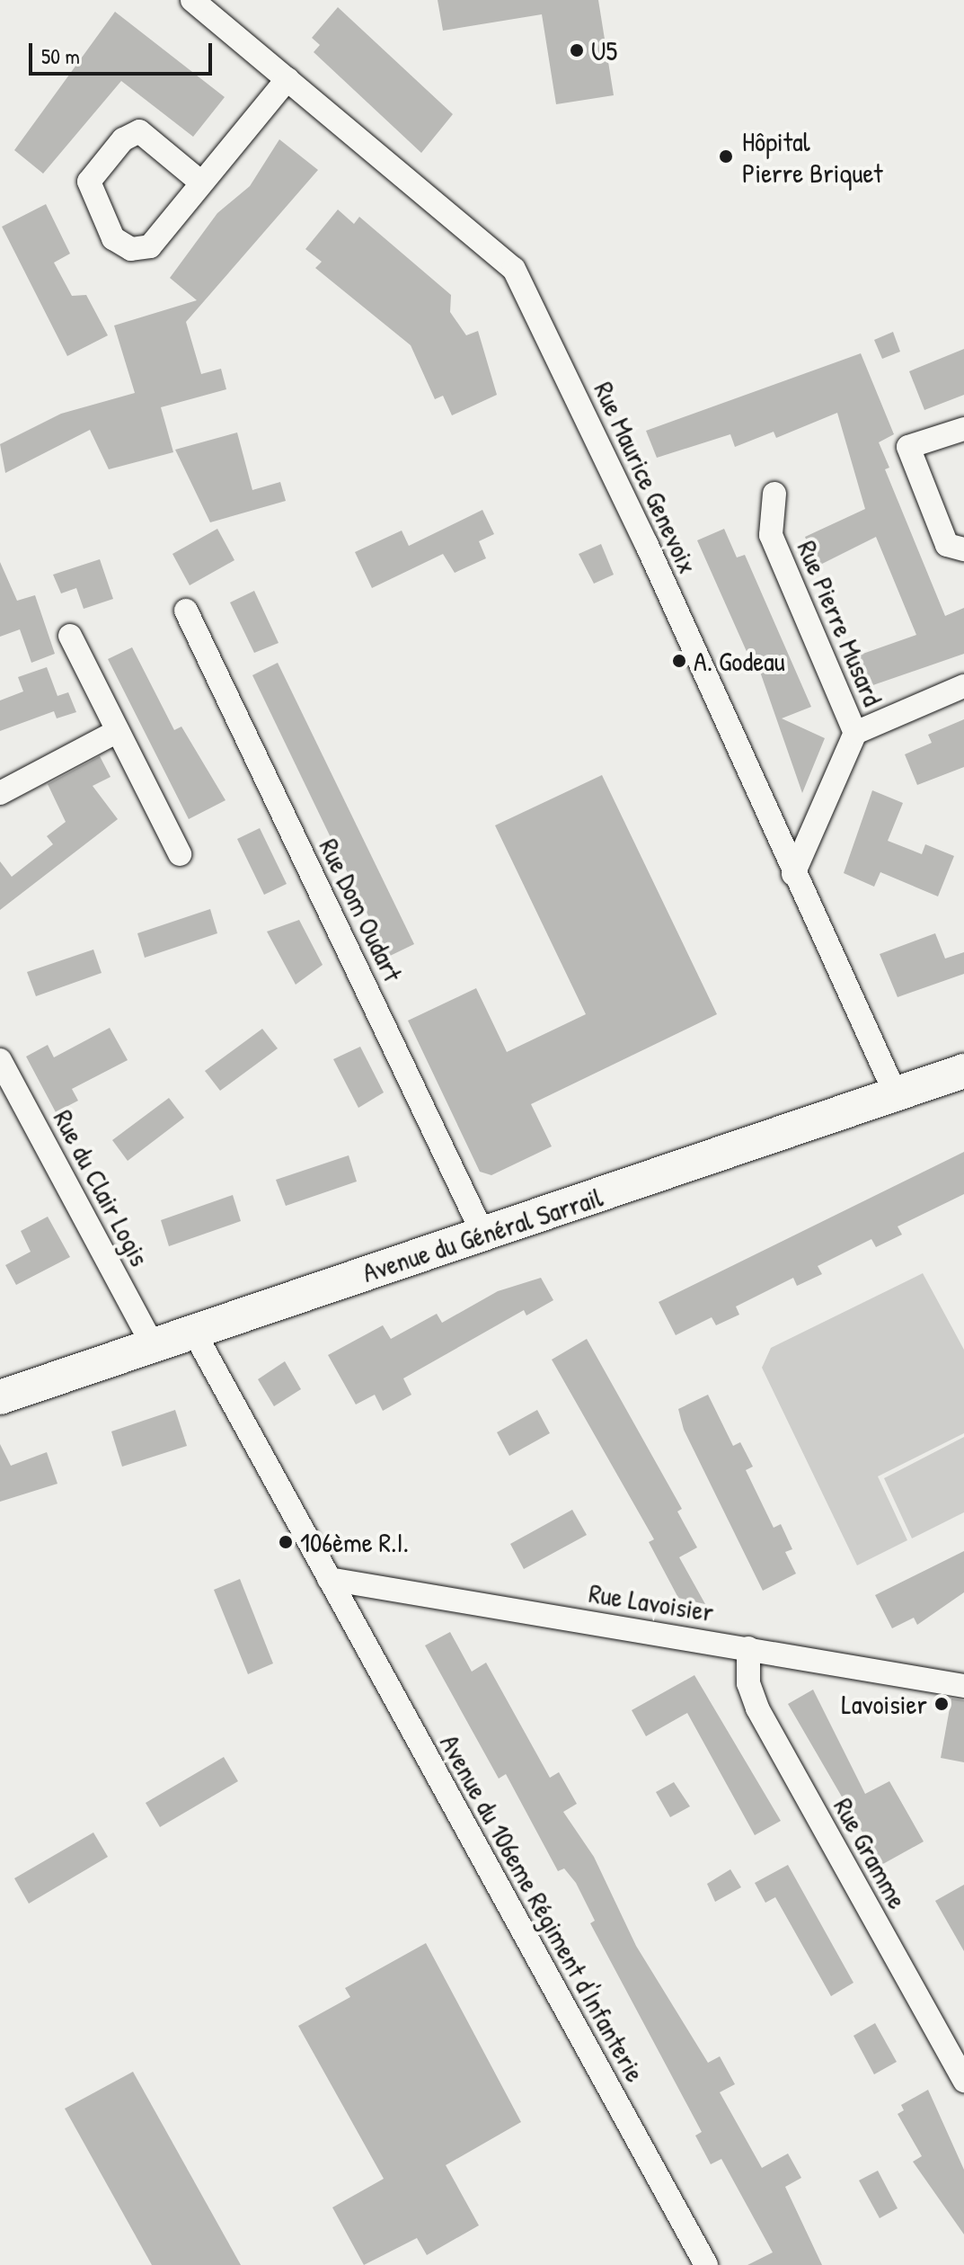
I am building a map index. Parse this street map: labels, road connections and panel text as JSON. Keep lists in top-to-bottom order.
{
  "streets": {
    "main road": ["Avenue du Général Sarrail"],
    "street": [
      "Rue Maurice Genevoix",
      "Rue Pierre Musard",
      "Rue Dom Oudart",
      "Rue du Clair Logis",
      "Rue Lavoisier",
      "Rue Gramme",
      "Avenue du 106eme Régiment d'Infanterie"
    ]
  },
  "crossings": [
    ["Rue Maurice Genevoix", "Avenue du Général Sarrail"],
    ["Rue Dom Oudart", "Avenue du Général Sarrail"],
    ["Rue du Clair Logis", "Avenue du Général Sarrail"],
    ["Avenue du Général Sarrail", "Avenue du 106eme Régiment d'Infanterie"],
    ["Rue Lavoisier", "Rue Gramme"],
    ["Rue Lavoisier", "Avenue du 106eme Régiment d'Infanterie"]
  ],
  "places": [
    "U5",
    "Hôpital Pierre Briquet",
    "A. Godeau",
    "106ème R.I.",
    "Lavoisier"
  ],
  "scale_bar": "50 m"
}
